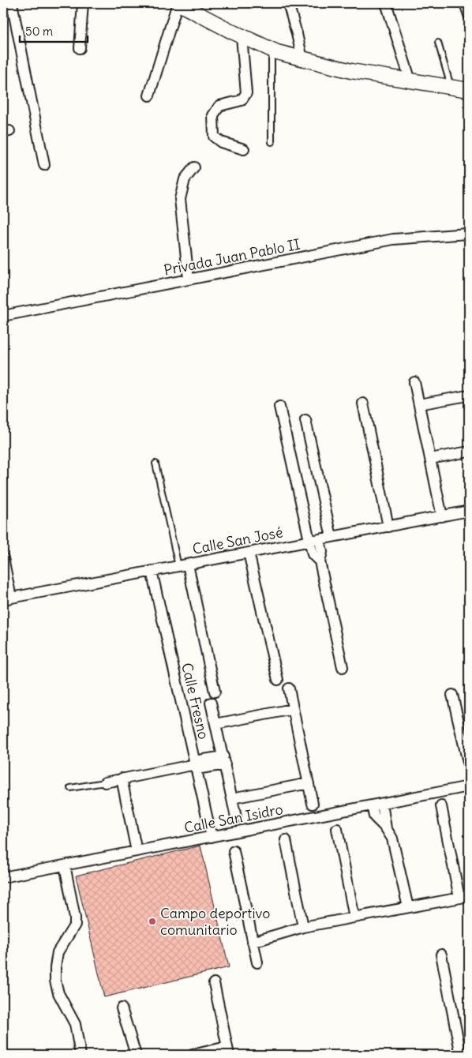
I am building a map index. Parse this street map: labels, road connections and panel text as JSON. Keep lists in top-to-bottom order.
{
  "streets": {
    "street": [
      "Privada Juan Pablo II",
      "Calle San José",
      "Calle Fresno",
      "Calle San Isidro"
    ]
  },
  "crossings": [
    ["Calle San José", "Calle Fresno"],
    ["Calle Fresno", "Calle San Isidro"]
  ],
  "places": ["Campo deportivo comunitario"],
  "scale_bar": "50 m"
}
